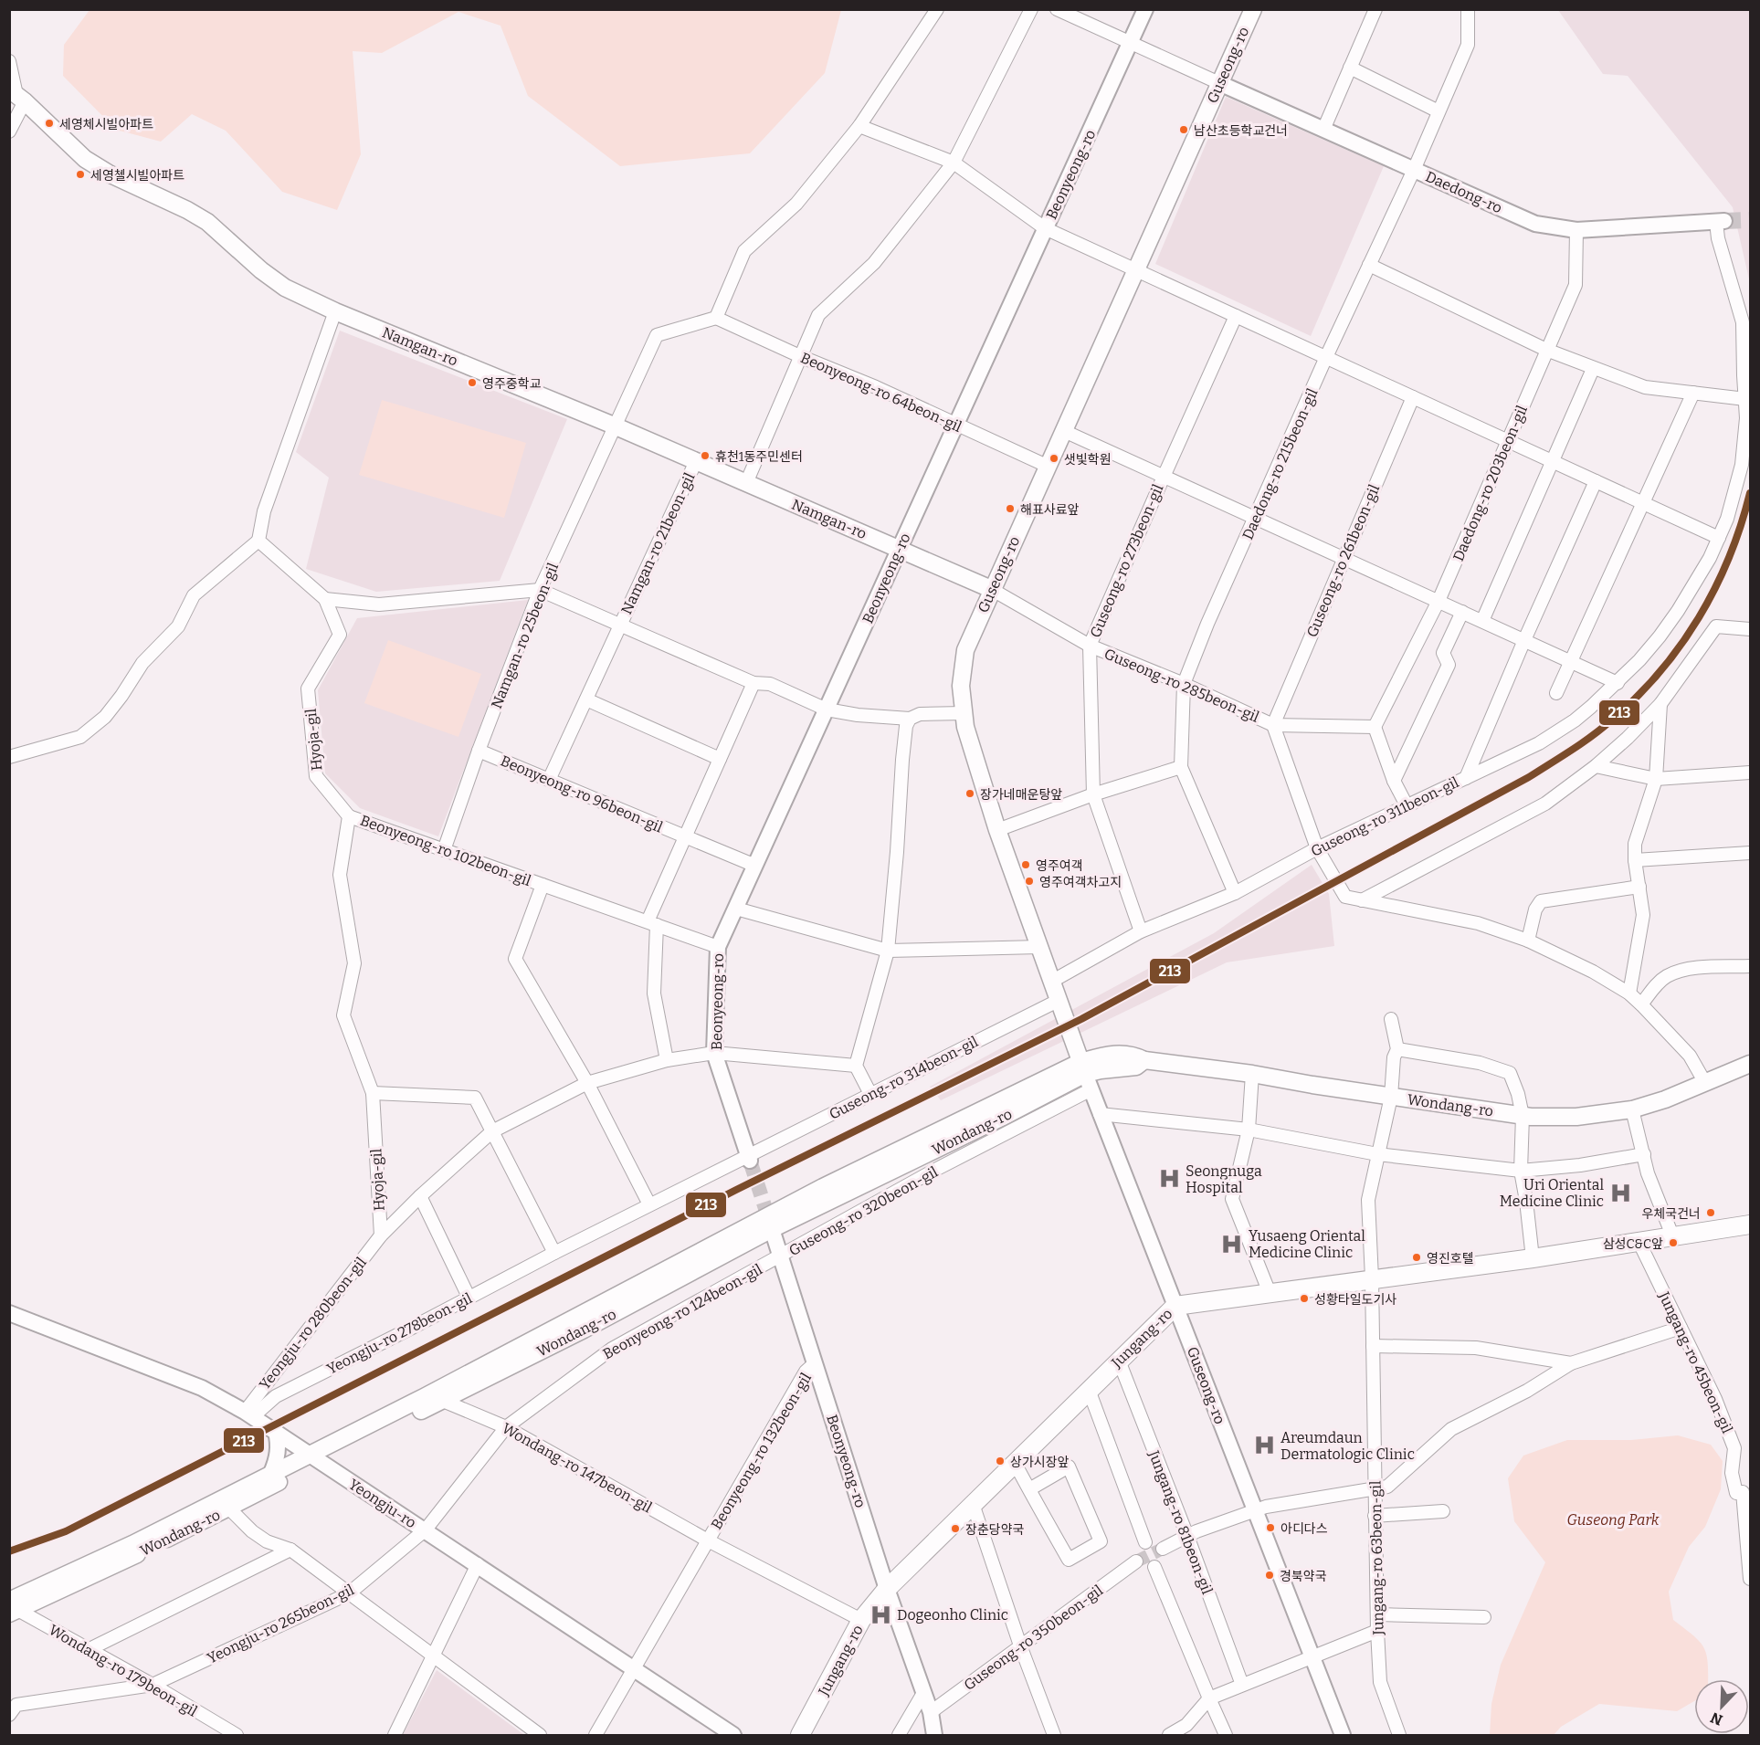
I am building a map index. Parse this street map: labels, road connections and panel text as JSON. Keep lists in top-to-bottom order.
{
  "streets": {
    "main road": [
      "Guseong-ro",
      "Namgan-ro",
      "Wondang-ro",
      "Jungang-ro"
    ],
    "street": [
      "Beonyeong-ro",
      "Daedong-ro",
      "Beonyeong-ro 64beon-gil",
      "Daedong-ro 215beon-gil",
      "Daedong-ro 203beon-gil",
      "Namgan-ro 21beon-gil",
      "Guseong-ro 273beon-gil",
      "Guseong-ro 261beon-gil",
      "Namgan-ro 25beon-gil",
      "Guseong-ro 285beon-gil",
      "Hyoja-gil",
      "Beonyeong-ro 96beon-gil",
      "Guseong-ro 311beon-gil",
      "Beonyeong-ro 102beon-gil",
      "Guseong-ro 314beon-gil",
      "Guseong-ro 320beon-gil",
      "Beonyeong-ro 124beon-gil",
      "Yeongju-ro 280beon-gil",
      "Yeongju-ro 278beon-gil",
      "Jungang-ro 45beon-gil",
      "Beonyeong-ro 132beon-gil",
      "Wondang-ro 147beon-gil",
      "Yeongju-ro",
      "Jungang-ro 81beon-gil",
      "Jungang-ro 63beon-gil",
      "Yeongju-ro 265beon-gil",
      "Guseong-ro 350beon-gil",
      "Wondang-ro 179beon-gil"
    ]
  },
  "crossings": [
    ["Guseong-ro", "Daedong-ro"],
    ["Guseong-ro", "Namgan-ro"],
    ["Guseong-ro", "Beonyeong-ro 64beon-gil"],
    ["Guseong-ro", "Namgan-ro 21beon-gil"],
    ["Guseong-ro", "Guseong-ro 273beon-gil"],
    ["Guseong-ro", "Guseong-ro 285beon-gil"],
    ["Guseong-ro", "Guseong-ro 311beon-gil"],
    ["Guseong-ro", "Guseong-ro 314beon-gil"],
    ["Guseong-ro", "Wondang-ro"],
    ["Guseong-ro", "Guseong-ro 320beon-gil"],
    ["Guseong-ro", "Jungang-ro"],
    ["Beonyeong-ro", "Namgan-ro"],
    ["Beonyeong-ro", "Beonyeong-ro 64beon-gil"],
    ["Beonyeong-ro", "Namgan-ro 21beon-gil"],
    ["Beonyeong-ro", "Beonyeong-ro 96beon-gil"],
    ["Beonyeong-ro", "Beonyeong-ro 102beon-gil"],
    ["Beonyeong-ro", "Guseong-ro 314beon-gil"],
    ["Beonyeong-ro", "Wondang-ro"],
    ["Beonyeong-ro", "Guseong-ro 320beon-gil"],
    ["Beonyeong-ro", "Beonyeong-ro 124beon-gil"],
    ["Beonyeong-ro", "Yeongju-ro 280beon-gil"],
    ["Beonyeong-ro", "Jungang-ro"],
    ["Beonyeong-ro", "Beonyeong-ro 132beon-gil"],
    ["Beonyeong-ro", "Guseong-ro 350beon-gil"],
    ["Daedong-ro", "Daedong-ro 215beon-gil"],
    ["Daedong-ro", "Daedong-ro 203beon-gil"],
    ["Daedong-ro", "Guseong-ro 311beon-gil"],
    ["Namgan-ro", "Namgan-ro 21beon-gil"],
    ["Namgan-ro", "Namgan-ro 25beon-gil"],
    ["Namgan-ro", "Guseong-ro 285beon-gil"],
    ["Daedong-ro 215beon-gil", "Guseong-ro 273beon-gil"],
    ["Daedong-ro 215beon-gil", "Guseong-ro 285beon-gil"],
    ["Daedong-ro 215beon-gil", "Guseong-ro 311beon-gil"],
    ["Daedong-ro 203beon-gil", "Guseong-ro 273beon-gil"],
    ["Daedong-ro 203beon-gil", "Guseong-ro 285beon-gil"],
    ["Namgan-ro 21beon-gil", "Namgan-ro 25beon-gil"],
    ["Namgan-ro 21beon-gil", "Hyoja-gil"],
    ["Namgan-ro 21beon-gil", "Beonyeong-ro 96beon-gil"],
    ["Guseong-ro 273beon-gil", "Guseong-ro 261beon-gil"],
    ["Guseong-ro 273beon-gil", "Guseong-ro 285beon-gil"],
    ["Guseong-ro 273beon-gil", "Guseong-ro 311beon-gil"],
    ["Guseong-ro 261beon-gil", "Guseong-ro 285beon-gil"],
    ["Namgan-ro 25beon-gil", "Beonyeong-ro 96beon-gil"],
    ["Namgan-ro 25beon-gil", "Beonyeong-ro 102beon-gil"],
    ["Guseong-ro 285beon-gil", "Guseong-ro 311beon-gil"],
    ["Guseong-ro 285beon-gil", "Wondang-ro"],
    ["Hyoja-gil", "Beonyeong-ro 102beon-gil"],
    ["Hyoja-gil", "Yeongju-ro 280beon-gil"],
    ["Beonyeong-ro 102beon-gil", "Yeongju-ro 280beon-gil"],
    ["Guseong-ro 314beon-gil", "Yeongju-ro 278beon-gil"],
    ["Wondang-ro", "Wondang-ro 147beon-gil"],
    ["Wondang-ro", "Yeongju-ro"],
    ["Wondang-ro", "Jungang-ro 63beon-gil"],
    ["Wondang-ro", "Wondang-ro 179beon-gil"],
    ["Guseong-ro 320beon-gil", "Beonyeong-ro 124beon-gil"],
    ["Beonyeong-ro 124beon-gil", "Wondang-ro 147beon-gil"],
    ["Beonyeong-ro 124beon-gil", "Yeongju-ro"],
    ["Beonyeong-ro 124beon-gil", "Yeongju-ro 265beon-gil"],
    ["Yeongju-ro 280beon-gil", "Yeongju-ro 278beon-gil"],
    ["Yeongju-ro 280beon-gil", "Yeongju-ro"],
    ["Yeongju-ro 278beon-gil", "Yeongju-ro"],
    ["Jungang-ro", "Jungang-ro 45beon-gil"],
    ["Jungang-ro", "Wondang-ro 147beon-gil"],
    ["Jungang-ro", "Jungang-ro 81beon-gil"],
    ["Jungang-ro", "Jungang-ro 63beon-gil"],
    ["Beonyeong-ro 132beon-gil", "Wondang-ro 147beon-gil"],
    ["Beonyeong-ro 132beon-gil", "Yeongju-ro"],
    ["Yeongju-ro", "Yeongju-ro 265beon-gil"],
    ["Yeongju-ro 265beon-gil", "Wondang-ro 179beon-gil"]
  ],
  "parks": ["Guseong Park"],
  "places": {
    "other": [
      "세영체시빌아파트",
      "남산초등학교건너",
      "세영첼시빌아파트",
      "영주중학교",
      "휴천1동주민센터",
      "샛빛학원",
      "해표사료앞",
      "장가네매운탕앞",
      "영주여객",
      "영주여객차고지",
      "우체국건너",
      "삼성C&C앞",
      "영진호텔",
      "성황타일도기사",
      "상가시장앞",
      "아디다스",
      "장춘당약국",
      "경북약국"
    ],
    "hospital": [
      "Seongnuga Hospital",
      "Uri Oriental Medicine Clinic",
      "Yusaeng Oriental Medicine Clinic",
      "Areumdaun Dermatologic Clinic",
      "Dogeonho Clinic"
    ]
  },
  "lines": ["transit line 213"],
  "north": "bottom left"
}
